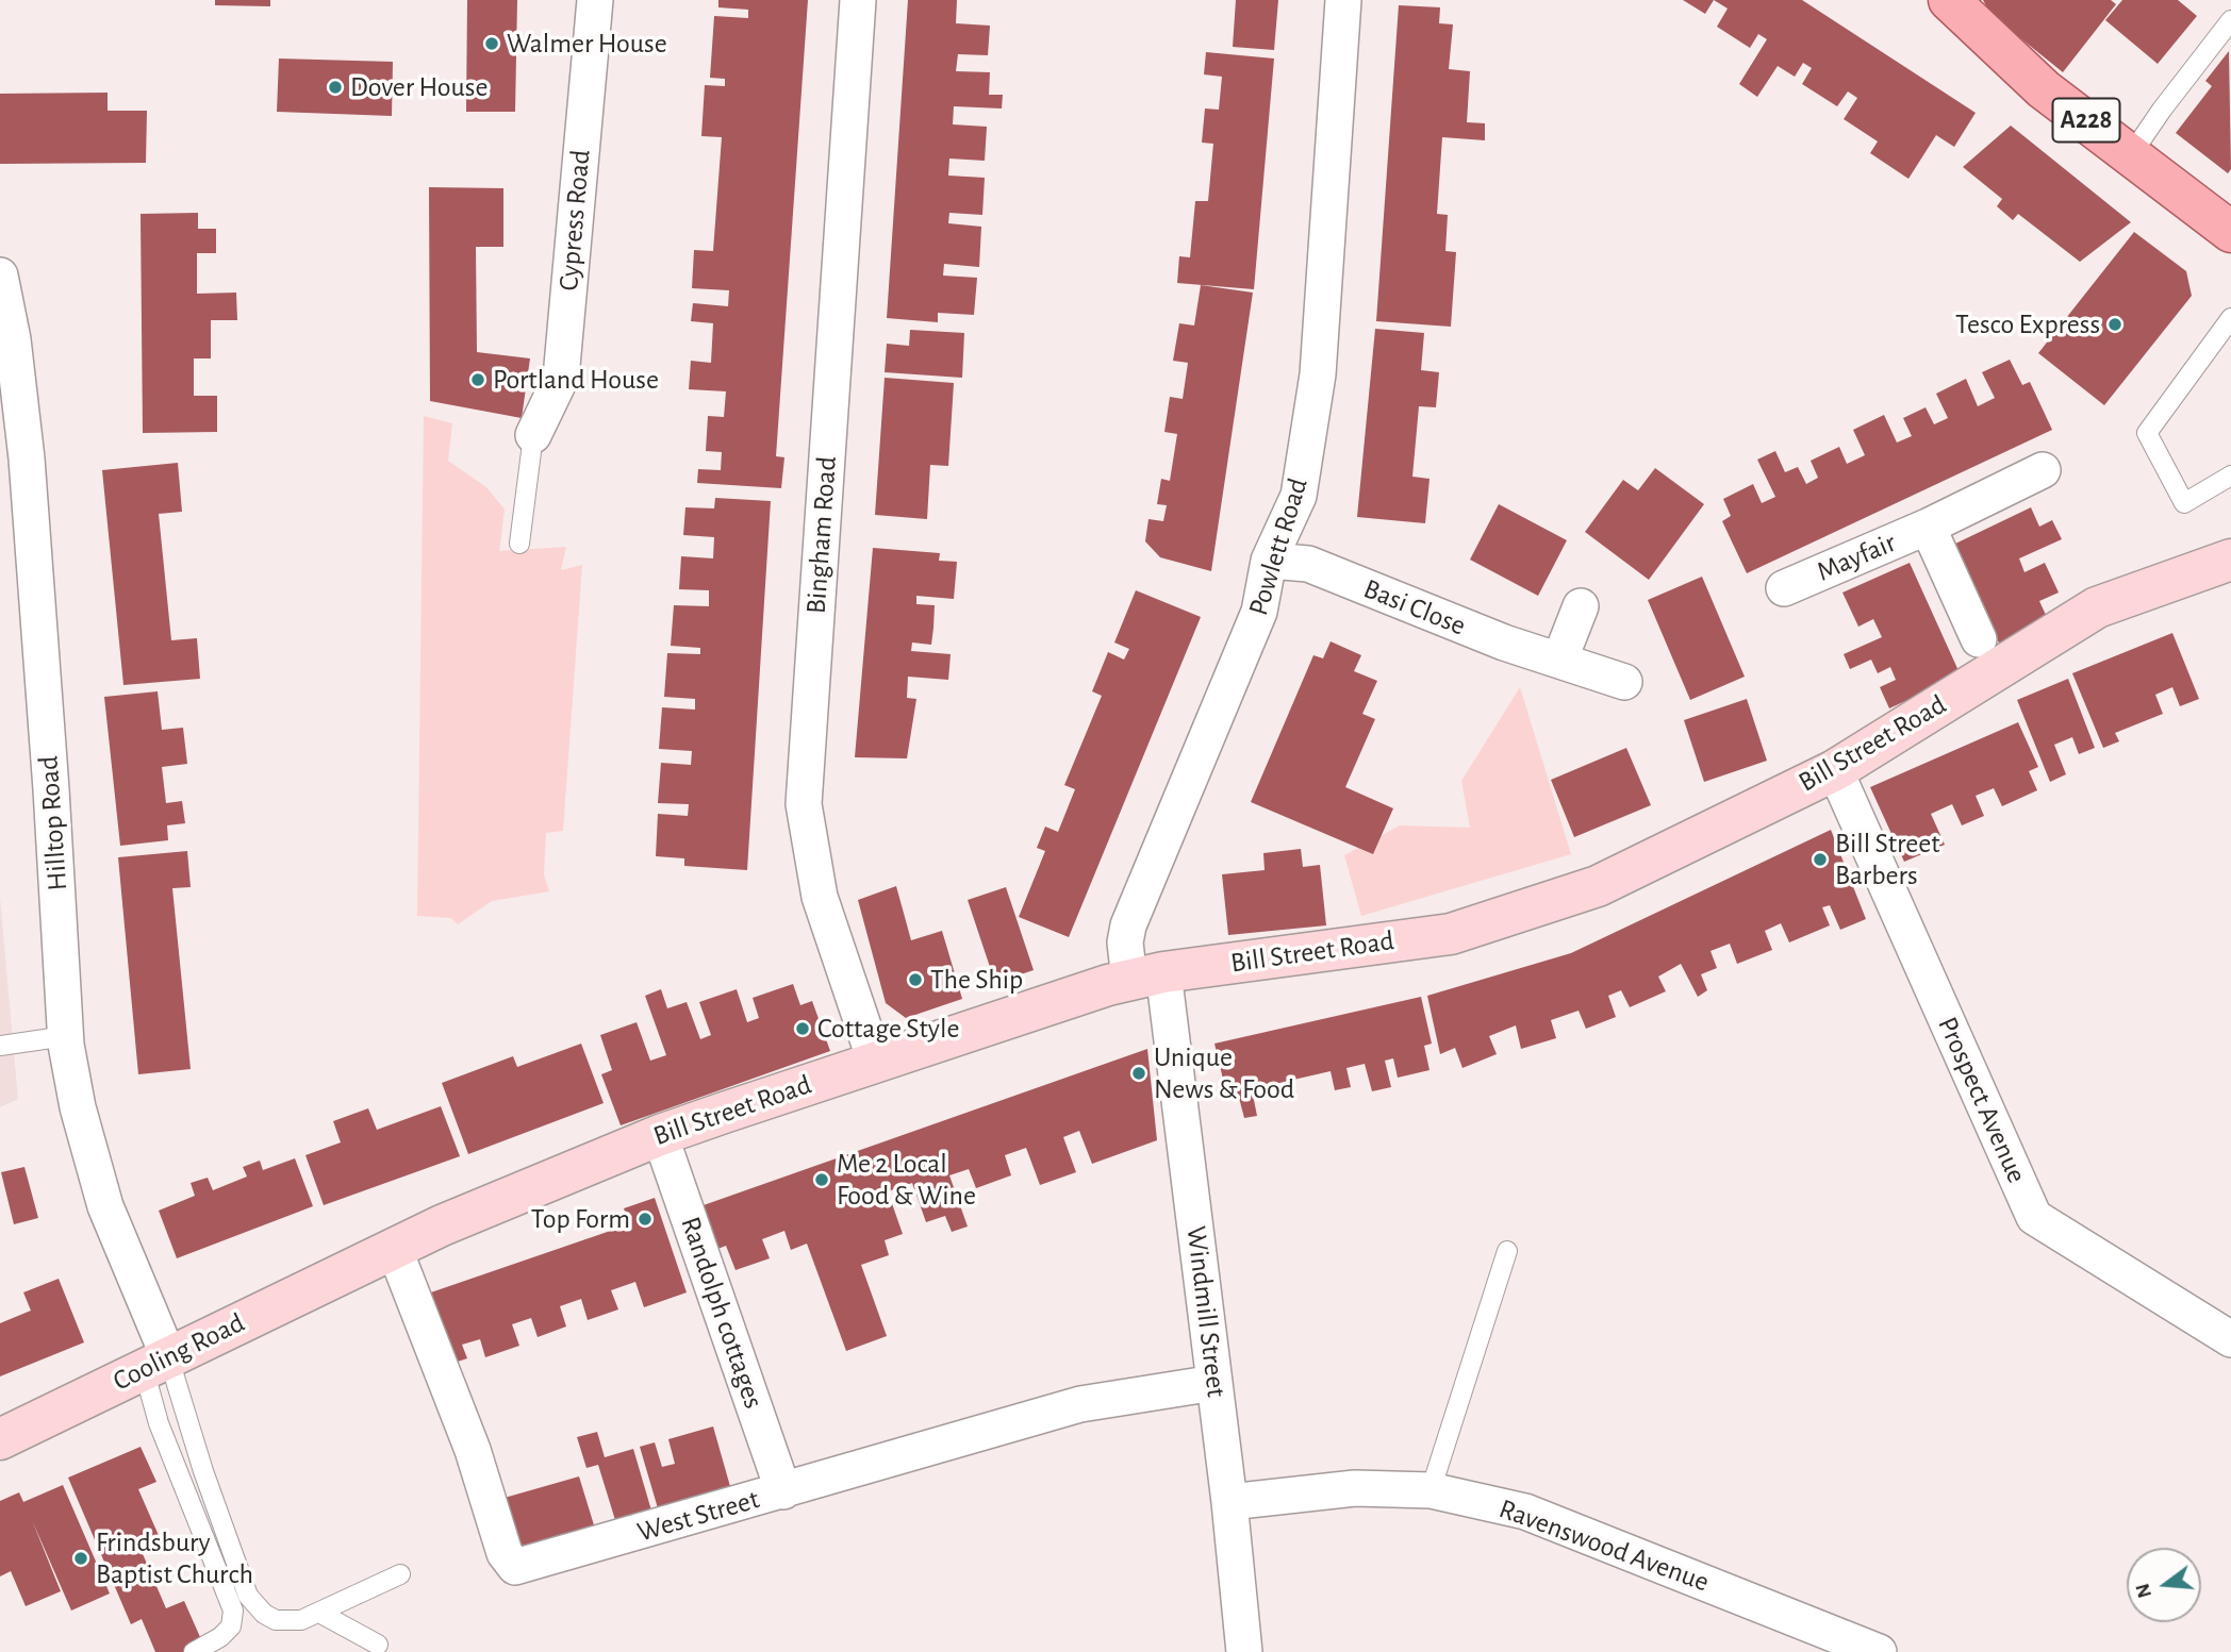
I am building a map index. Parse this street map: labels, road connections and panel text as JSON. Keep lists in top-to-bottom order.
{
  "streets": {
    "main road": ["A228", "Bill Street Road", "Cooling Road"],
    "street": [
      "Cypress Road",
      "Bingham Road",
      "Powlett Road",
      "Mayfair",
      "Basi Close",
      "Hilltop Road",
      "Prospect Avenue",
      "Windmill Street",
      "Randolph cottages",
      "West Street",
      "Ravenswood Avenue"
    ]
  },
  "crossings": [
    ["Bingham Road", "Bill Street Road"],
    ["Powlett Road", "Basi Close"],
    ["Powlett Road", "Bill Street Road"],
    ["Powlett Road", "Windmill Street"],
    ["Bill Street Road", "Prospect Avenue"],
    ["Bill Street Road", "Windmill Street"],
    ["Bill Street Road", "Randolph cottages"],
    ["Bill Street Road", "Cooling Road"],
    ["Bill Street Road", "West Street"],
    ["Hilltop Road", "Cooling Road"],
    ["Windmill Street", "West Street"],
    ["Windmill Street", "Ravenswood Avenue"],
    ["Randolph cottages", "West Street"],
    ["Cooling Road", "West Street"]
  ],
  "places": [
    "Walmer House",
    "Dover House",
    "Tesco Express",
    "Portland House",
    "Bill Street Barbers",
    "The Ship",
    "Cottage Style",
    "Unique News & Food",
    "Me 2 Local Food & Wine",
    "Top Form",
    "Frindsbury Baptist Church"
  ],
  "north": "left"
}
